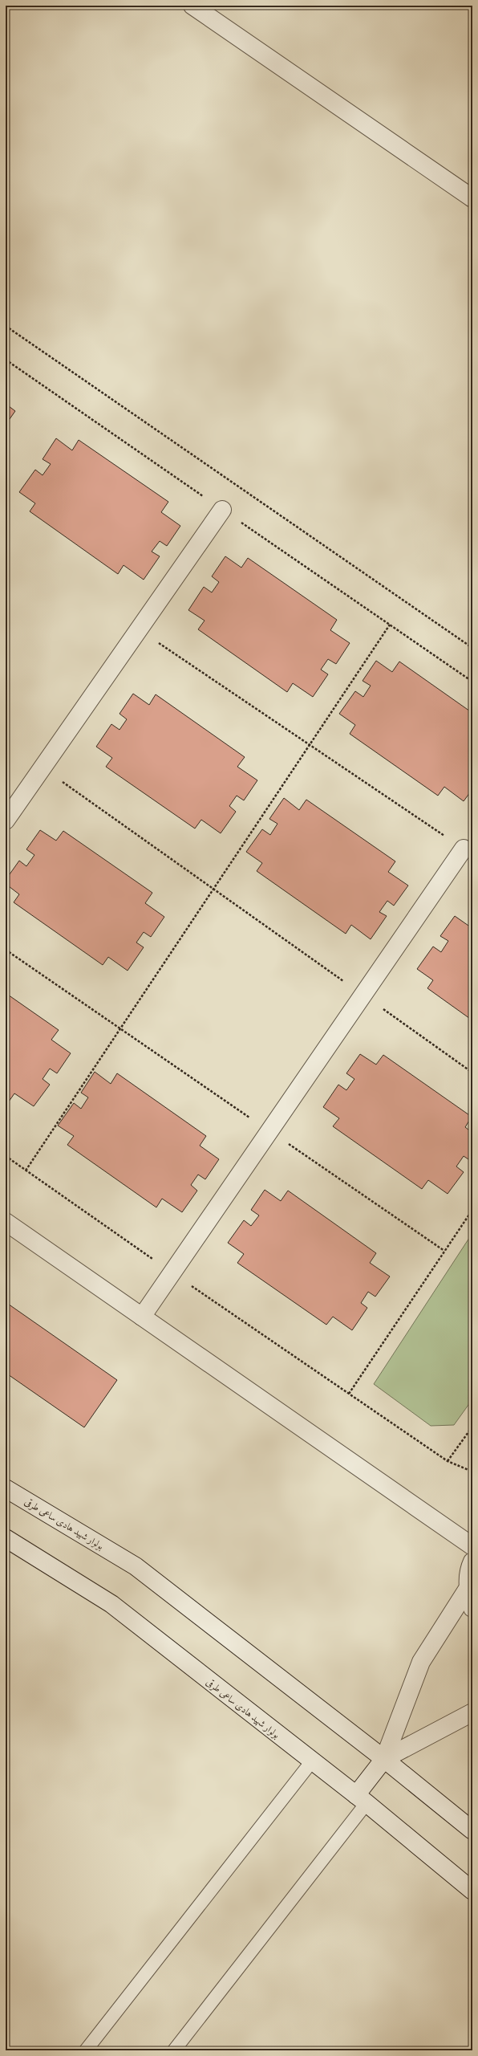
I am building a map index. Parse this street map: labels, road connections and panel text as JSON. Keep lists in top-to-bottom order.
{
  "streets": {
    "street": ["بولوار شهید هادی ساعی طرقی"]
  }
}
